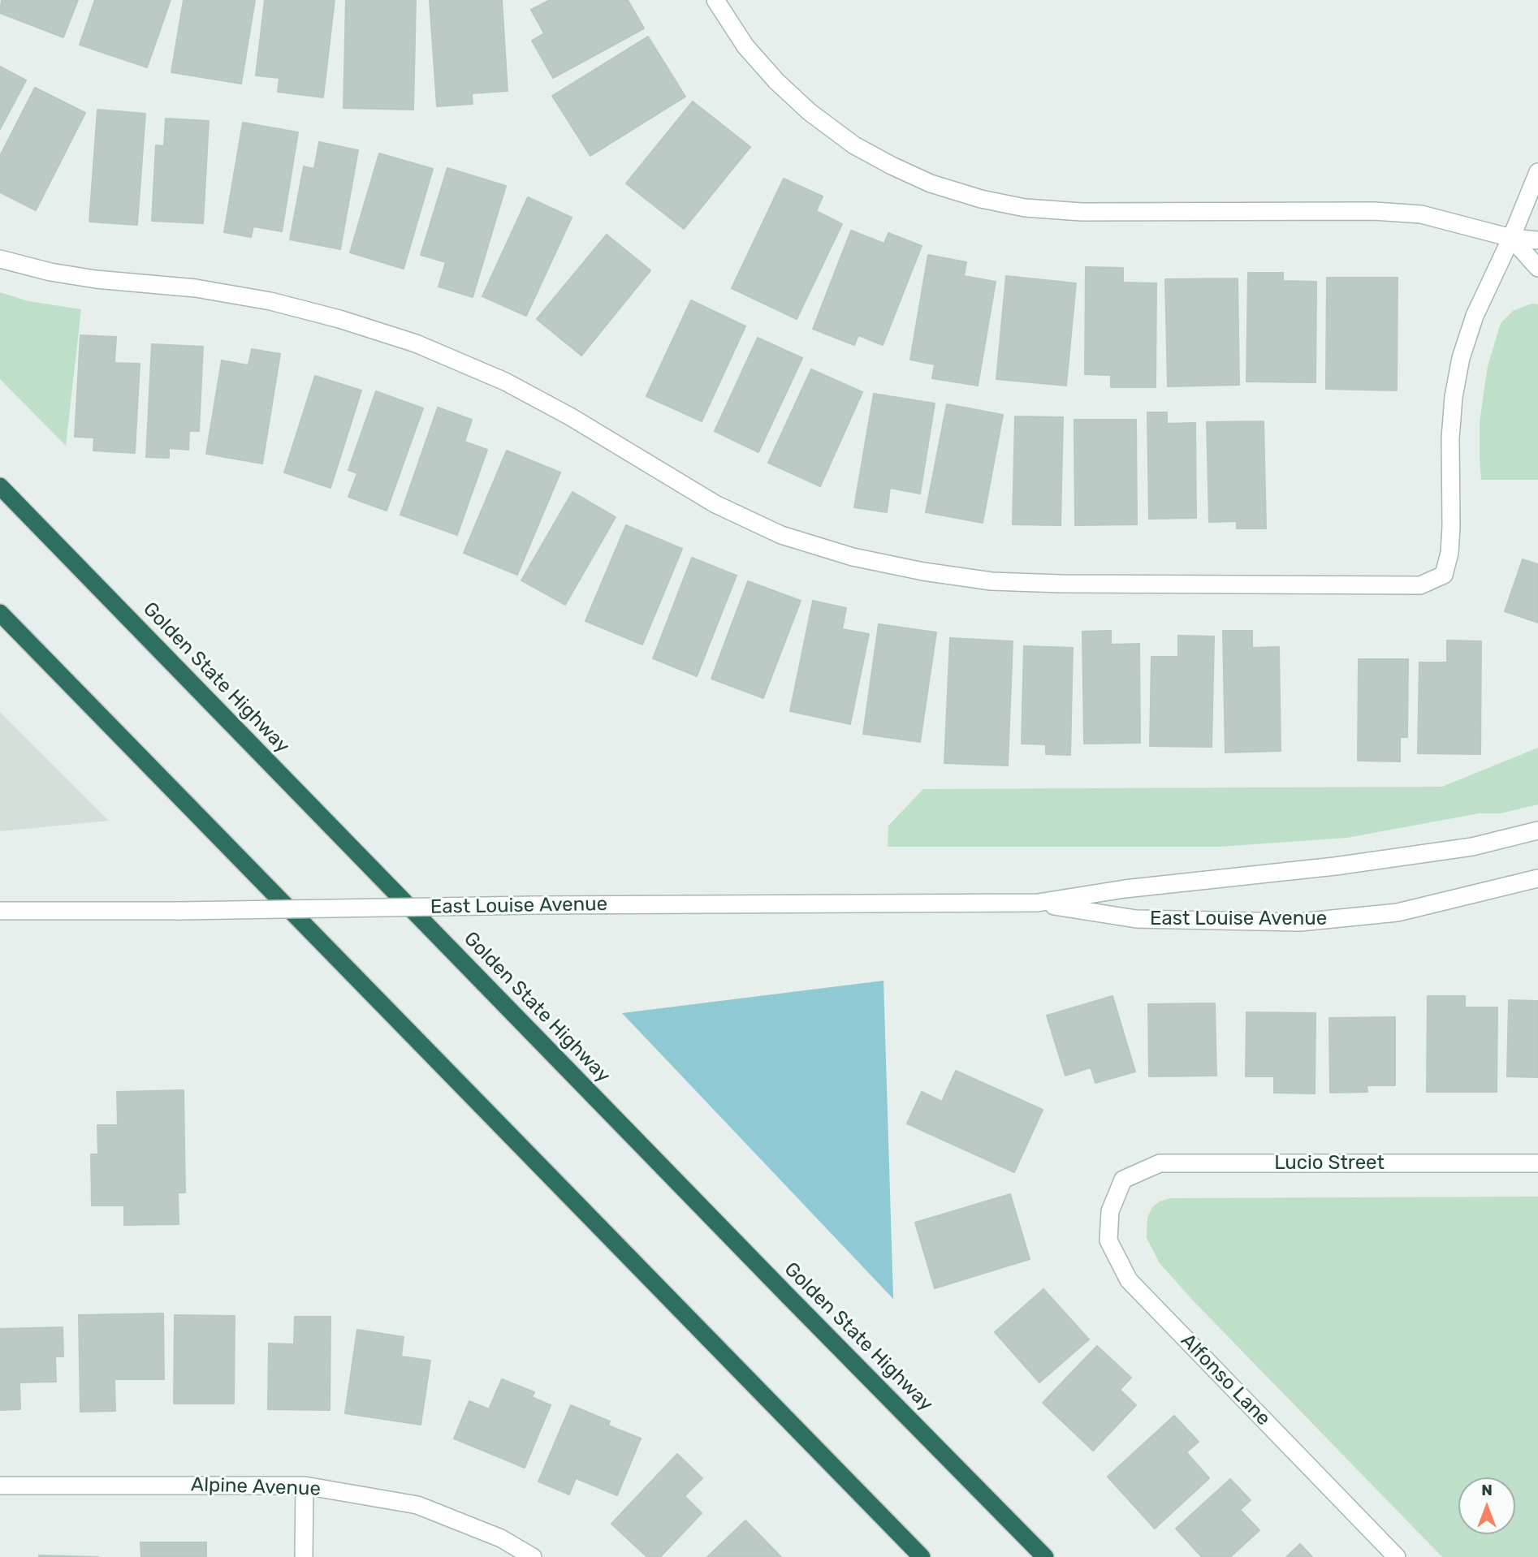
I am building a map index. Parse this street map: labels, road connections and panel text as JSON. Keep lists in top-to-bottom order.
{
  "streets": {
    "highway": ["Golden State Highway"],
    "street": [
      "East Louise Avenue",
      "Lucio Street",
      "Alfonso Lane",
      "Alpine Avenue"
    ]
  },
  "crossings": [
    ["Lucio Street", "Alfonso Lane"]
  ],
  "north": "top"
}
